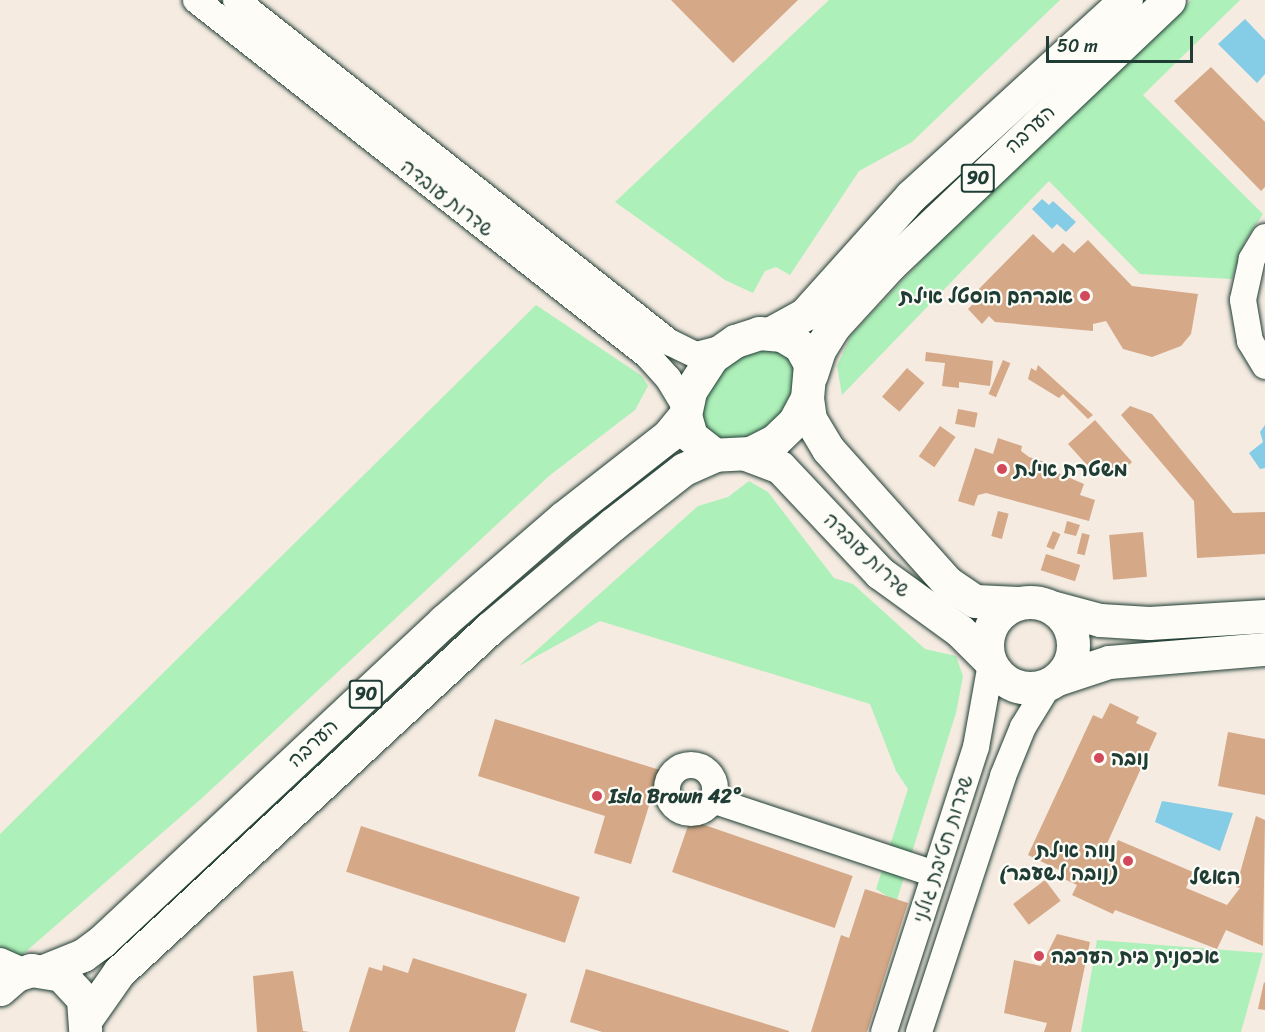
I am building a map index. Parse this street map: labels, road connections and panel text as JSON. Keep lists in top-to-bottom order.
{
  "streets": {
    "main road": ["הערבה", "90", "שדרות עובדה"],
    "street": ["שדרות חטיבת גולני"]
  },
  "crossings": [
    ["הערבה", "90"],
    ["הערבה", "שדרות עובדה"],
    ["90", "שדרות עובדה"],
    ["שדרות עובדה", "שדרות חטיבת גולני"]
  ],
  "districts": ["האשל"],
  "places": [
    "אברהם הוסטל אילת",
    "משטרת אילת",
    "נובה",
    "Isla Brown 42°",
    "נווה אילת (נובה לשעבר)",
    "אכסנית בית הערבה"
  ],
  "scale_bar": "50 m"
}
